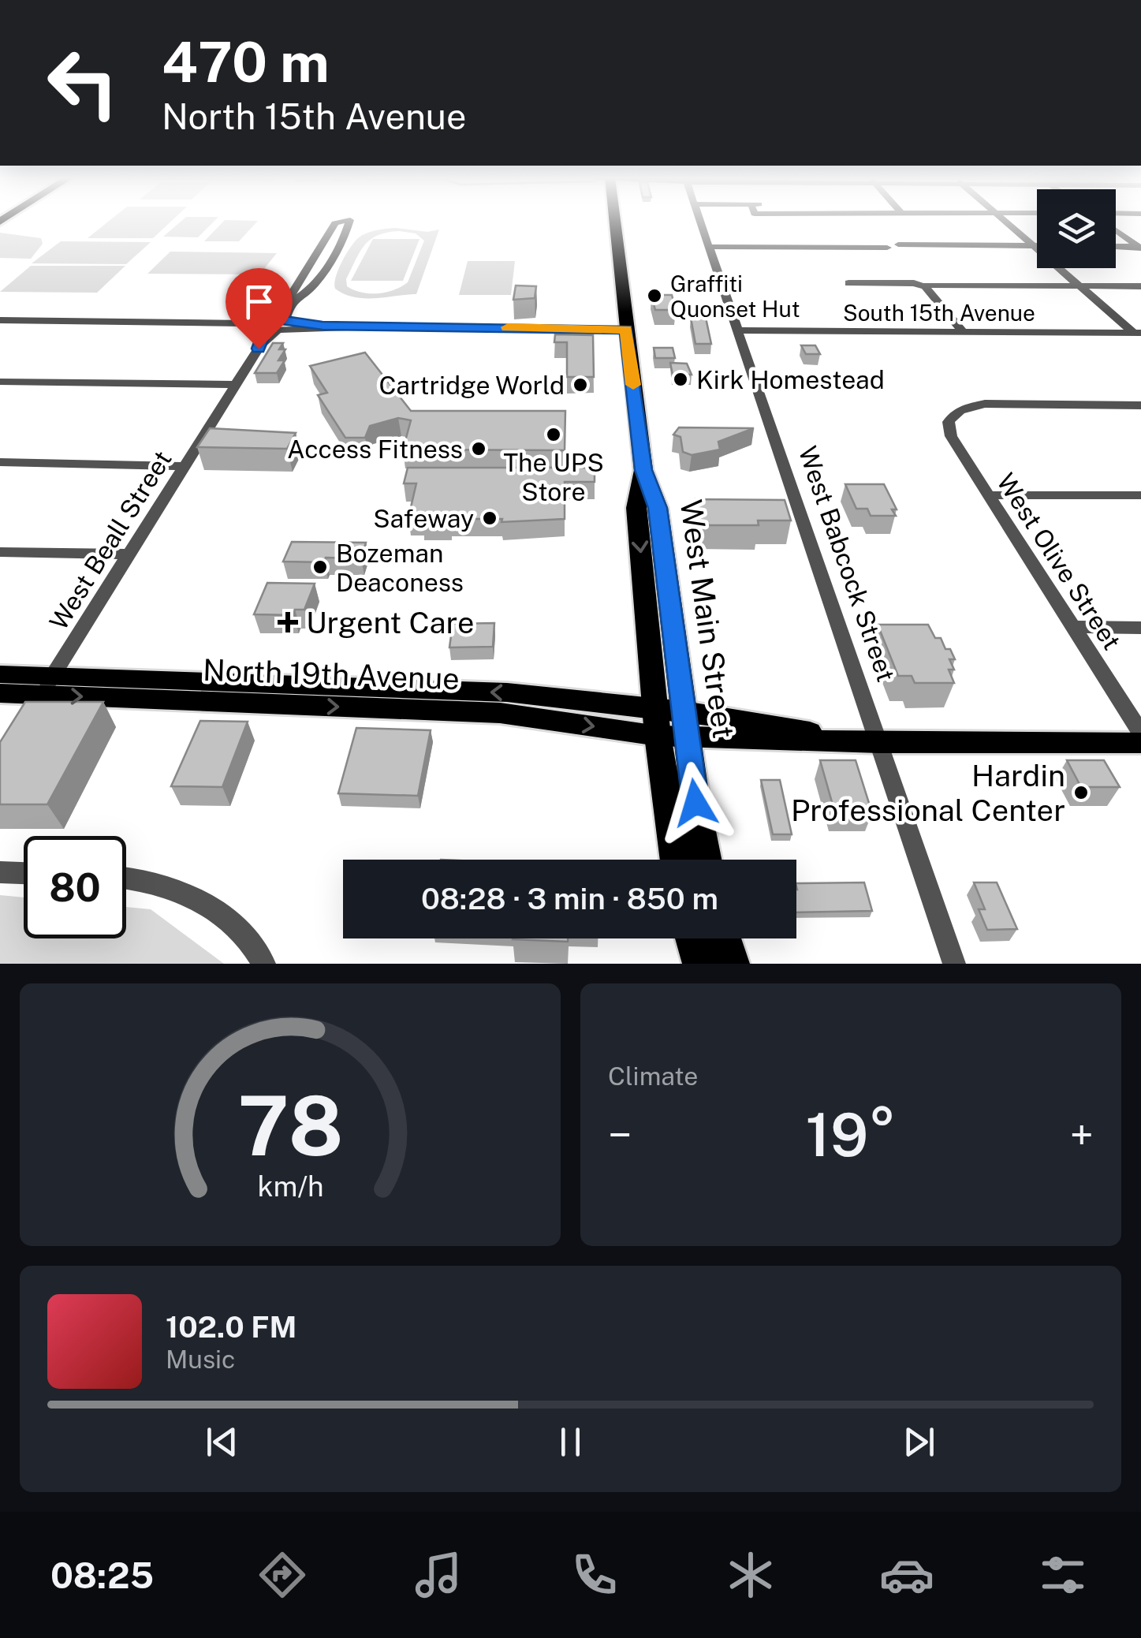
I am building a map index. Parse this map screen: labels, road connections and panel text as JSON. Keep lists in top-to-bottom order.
{
  "streets": {
    "highway": ["West Main Street"],
    "main road": ["North 19th Avenue"],
    "street": [
      "South 15th Avenue",
      "West Beall Street",
      "West Olive Street",
      "West Babcock Street"
    ]
  },
  "crossings": [
    ["South 15th Avenue", "West Babcock Street"],
    ["West Beall Street", "North 19th Avenue"],
    ["West Babcock Street", "North 19th Avenue"],
    ["West Main Street", "North 19th Avenue"]
  ],
  "places": {
    "other": [
      "Graffiti Quonset Hut",
      "Kirk Homestead",
      "Cartridge World",
      "The UPS Store",
      "Access Fitness",
      "Safeway",
      "Bozeman Deaconess",
      "Hardin Professional Center"
    ],
    "health": ["Urgent Care"]
  },
  "page": {
    "turn": ["470 m", "North 15th Avenue"],
    "limit": "80",
    "trip": "08:28 · 3 min · 850 m",
    "tile": "Climate",
    "heat": ["−", "19°", "+"],
    "song": ["102.0 FM", "Music"],
    "tabs": "08:25",
    "gauge": ["78", "km/h"]
  }
}
